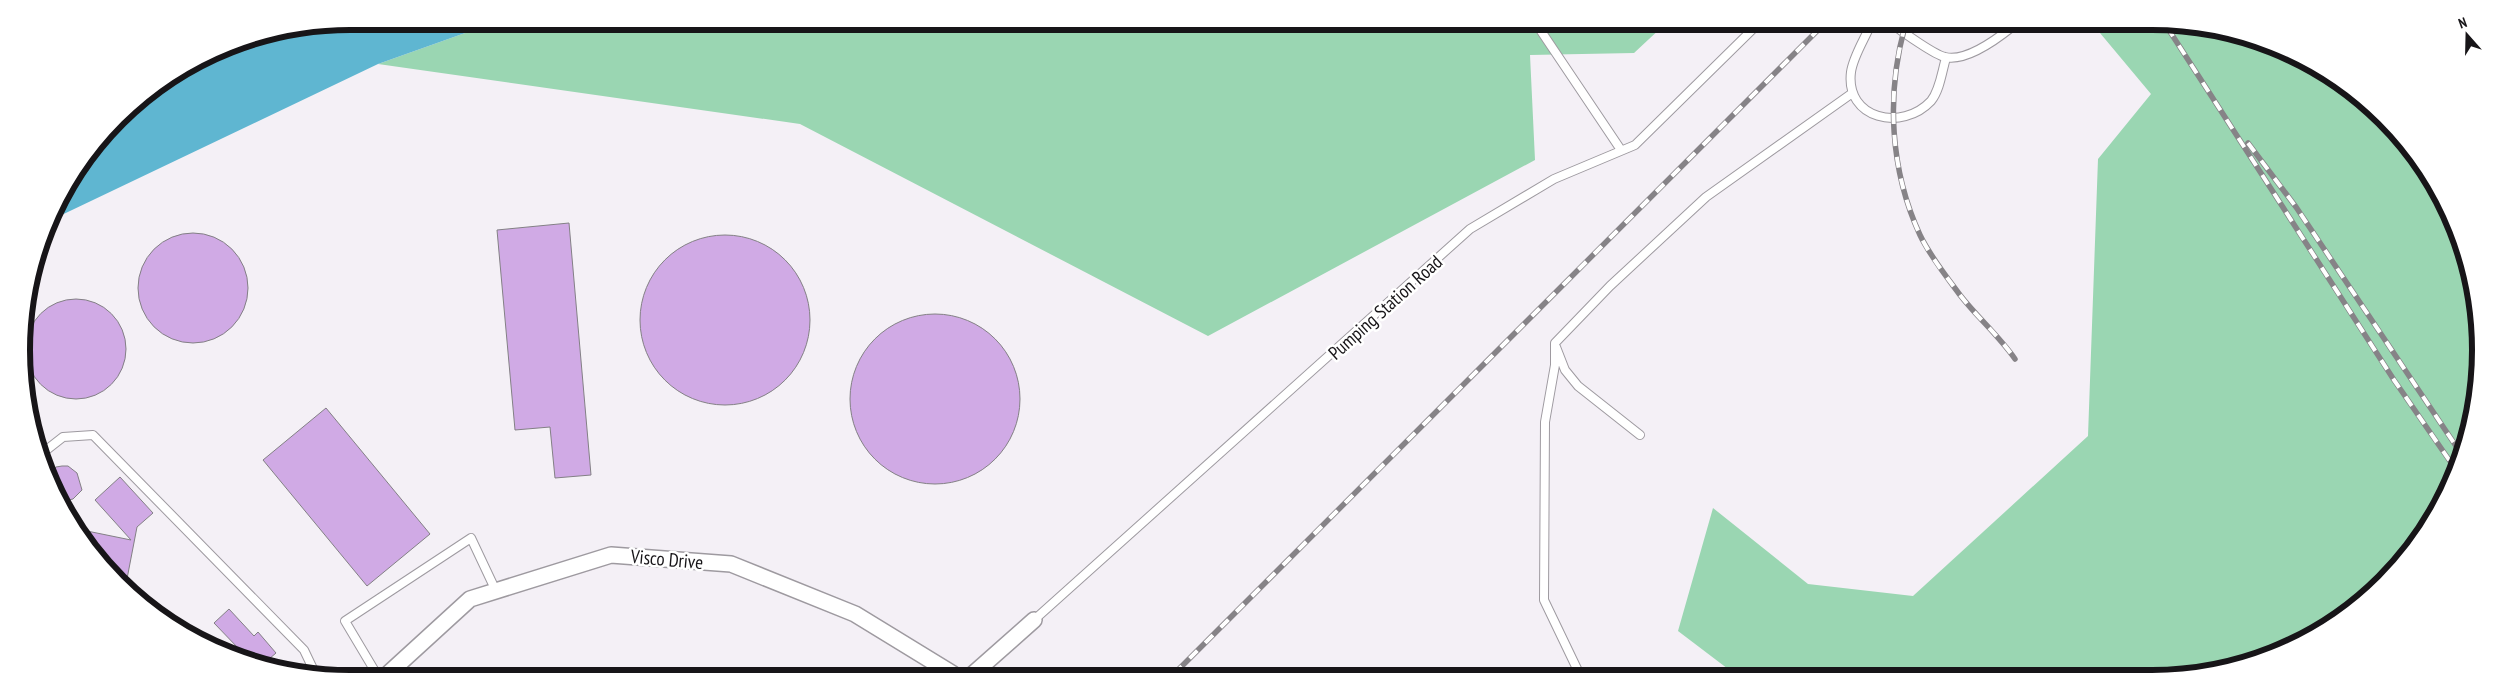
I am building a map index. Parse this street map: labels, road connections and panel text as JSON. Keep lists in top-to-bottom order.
{
  "streets": {
    "street": ["Visco Drive"],
    "lane": ["Pumping Station Road"]
  },
  "north": "top"
}
